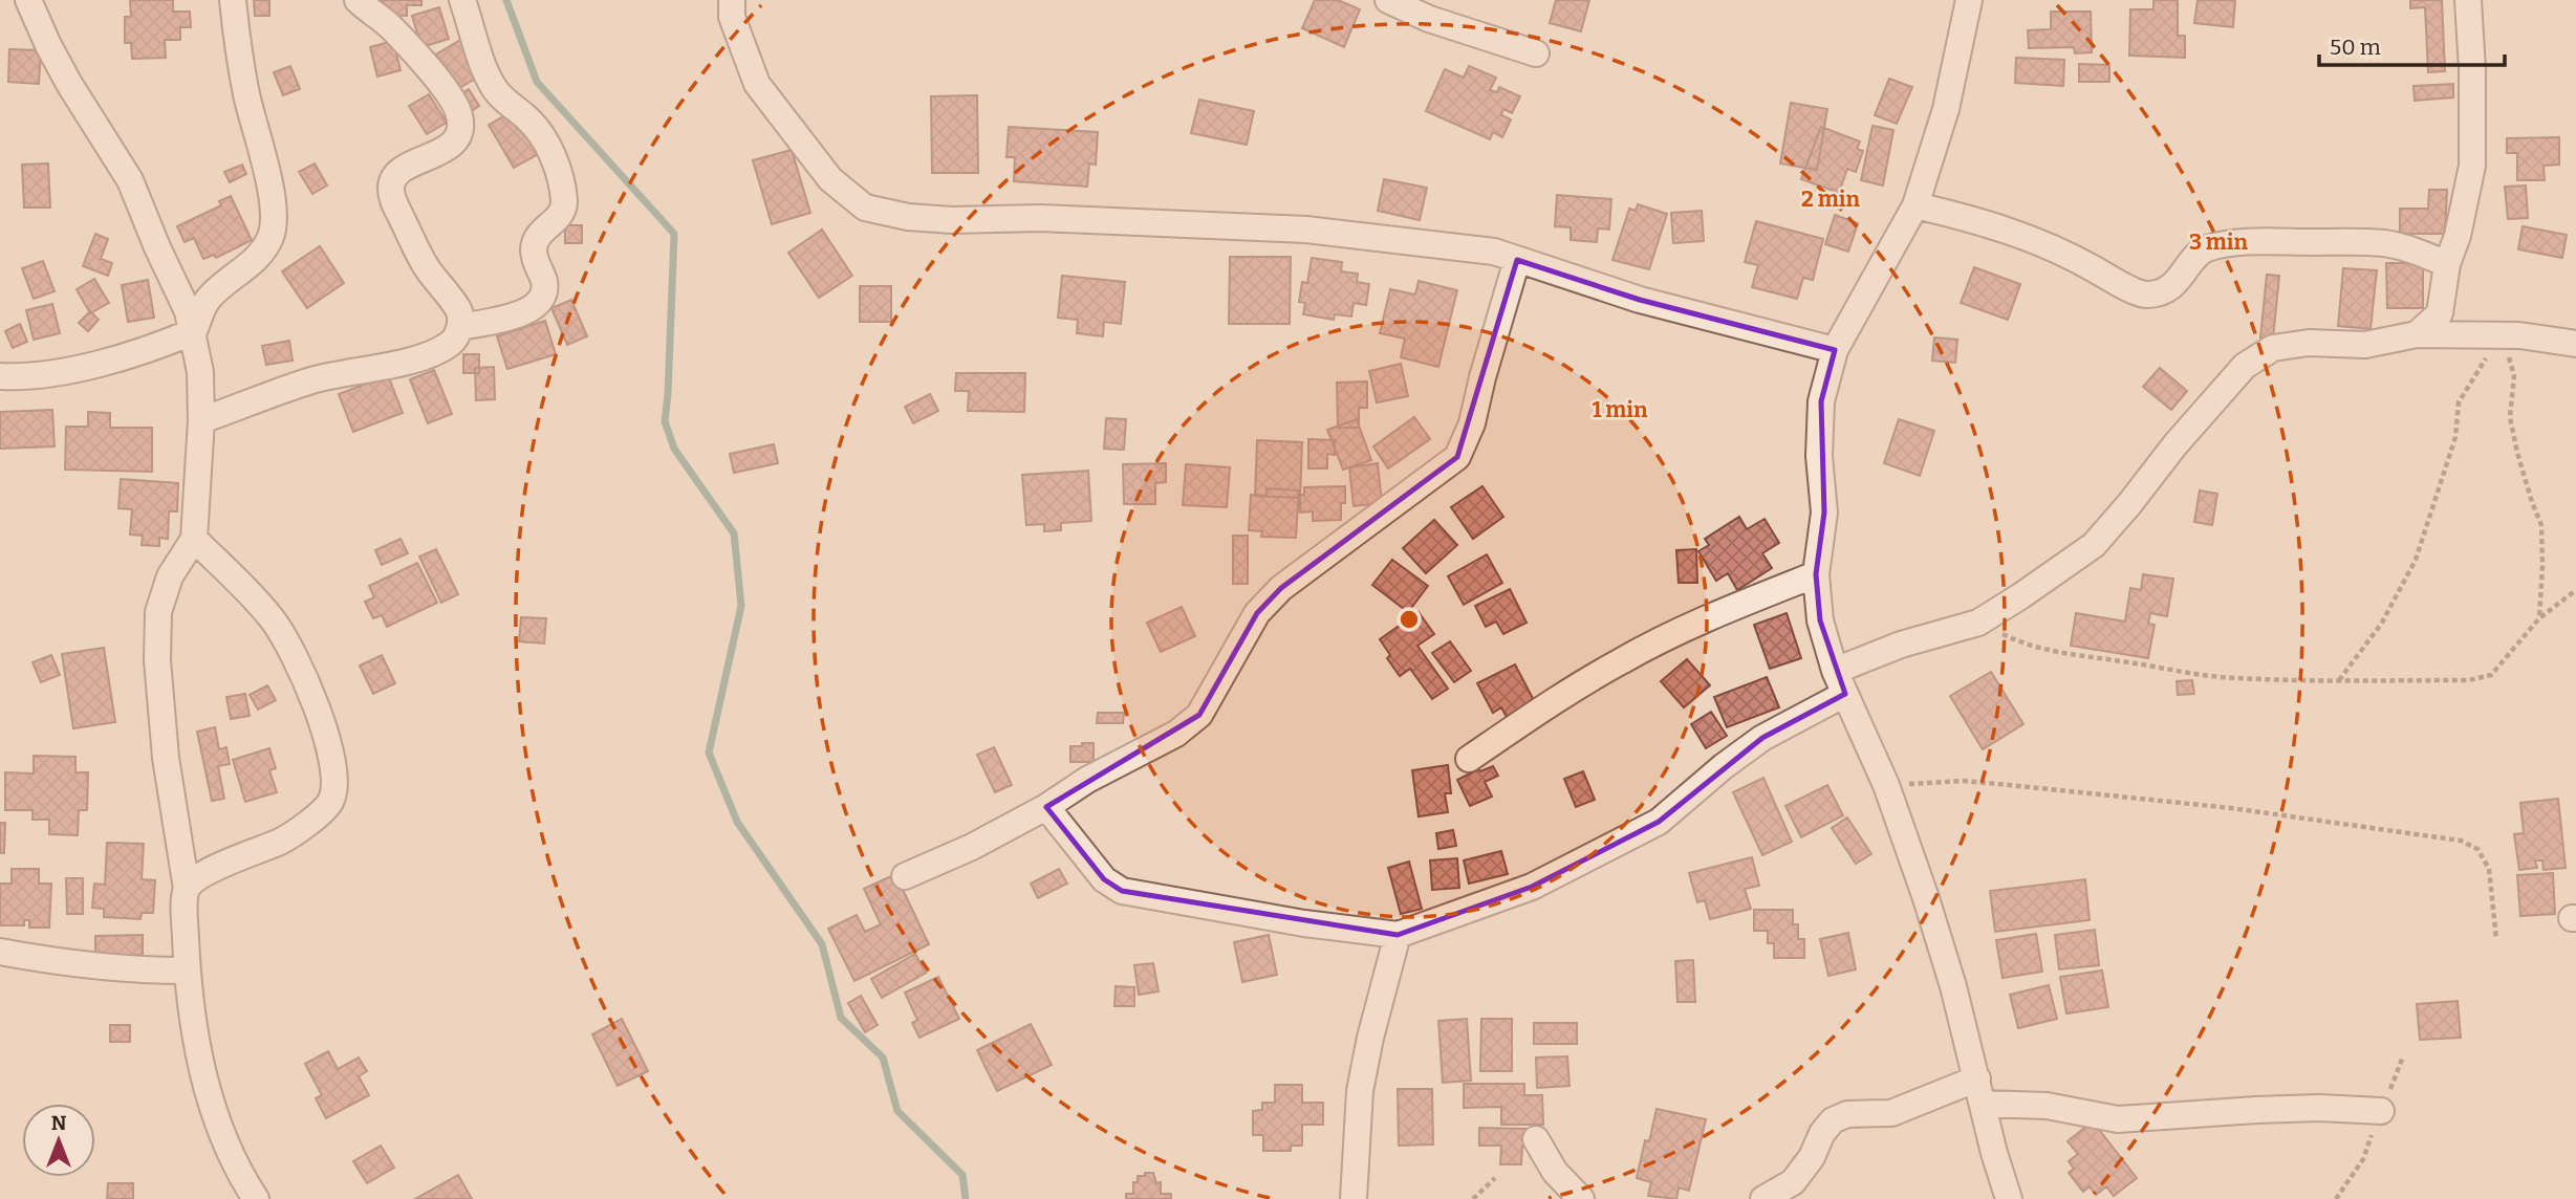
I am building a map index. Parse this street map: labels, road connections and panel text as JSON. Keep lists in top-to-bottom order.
{
  "scale_bar": "50 m",
  "north": "top",
  "rings": ["2 min", "3 min", "1 min"]
}
